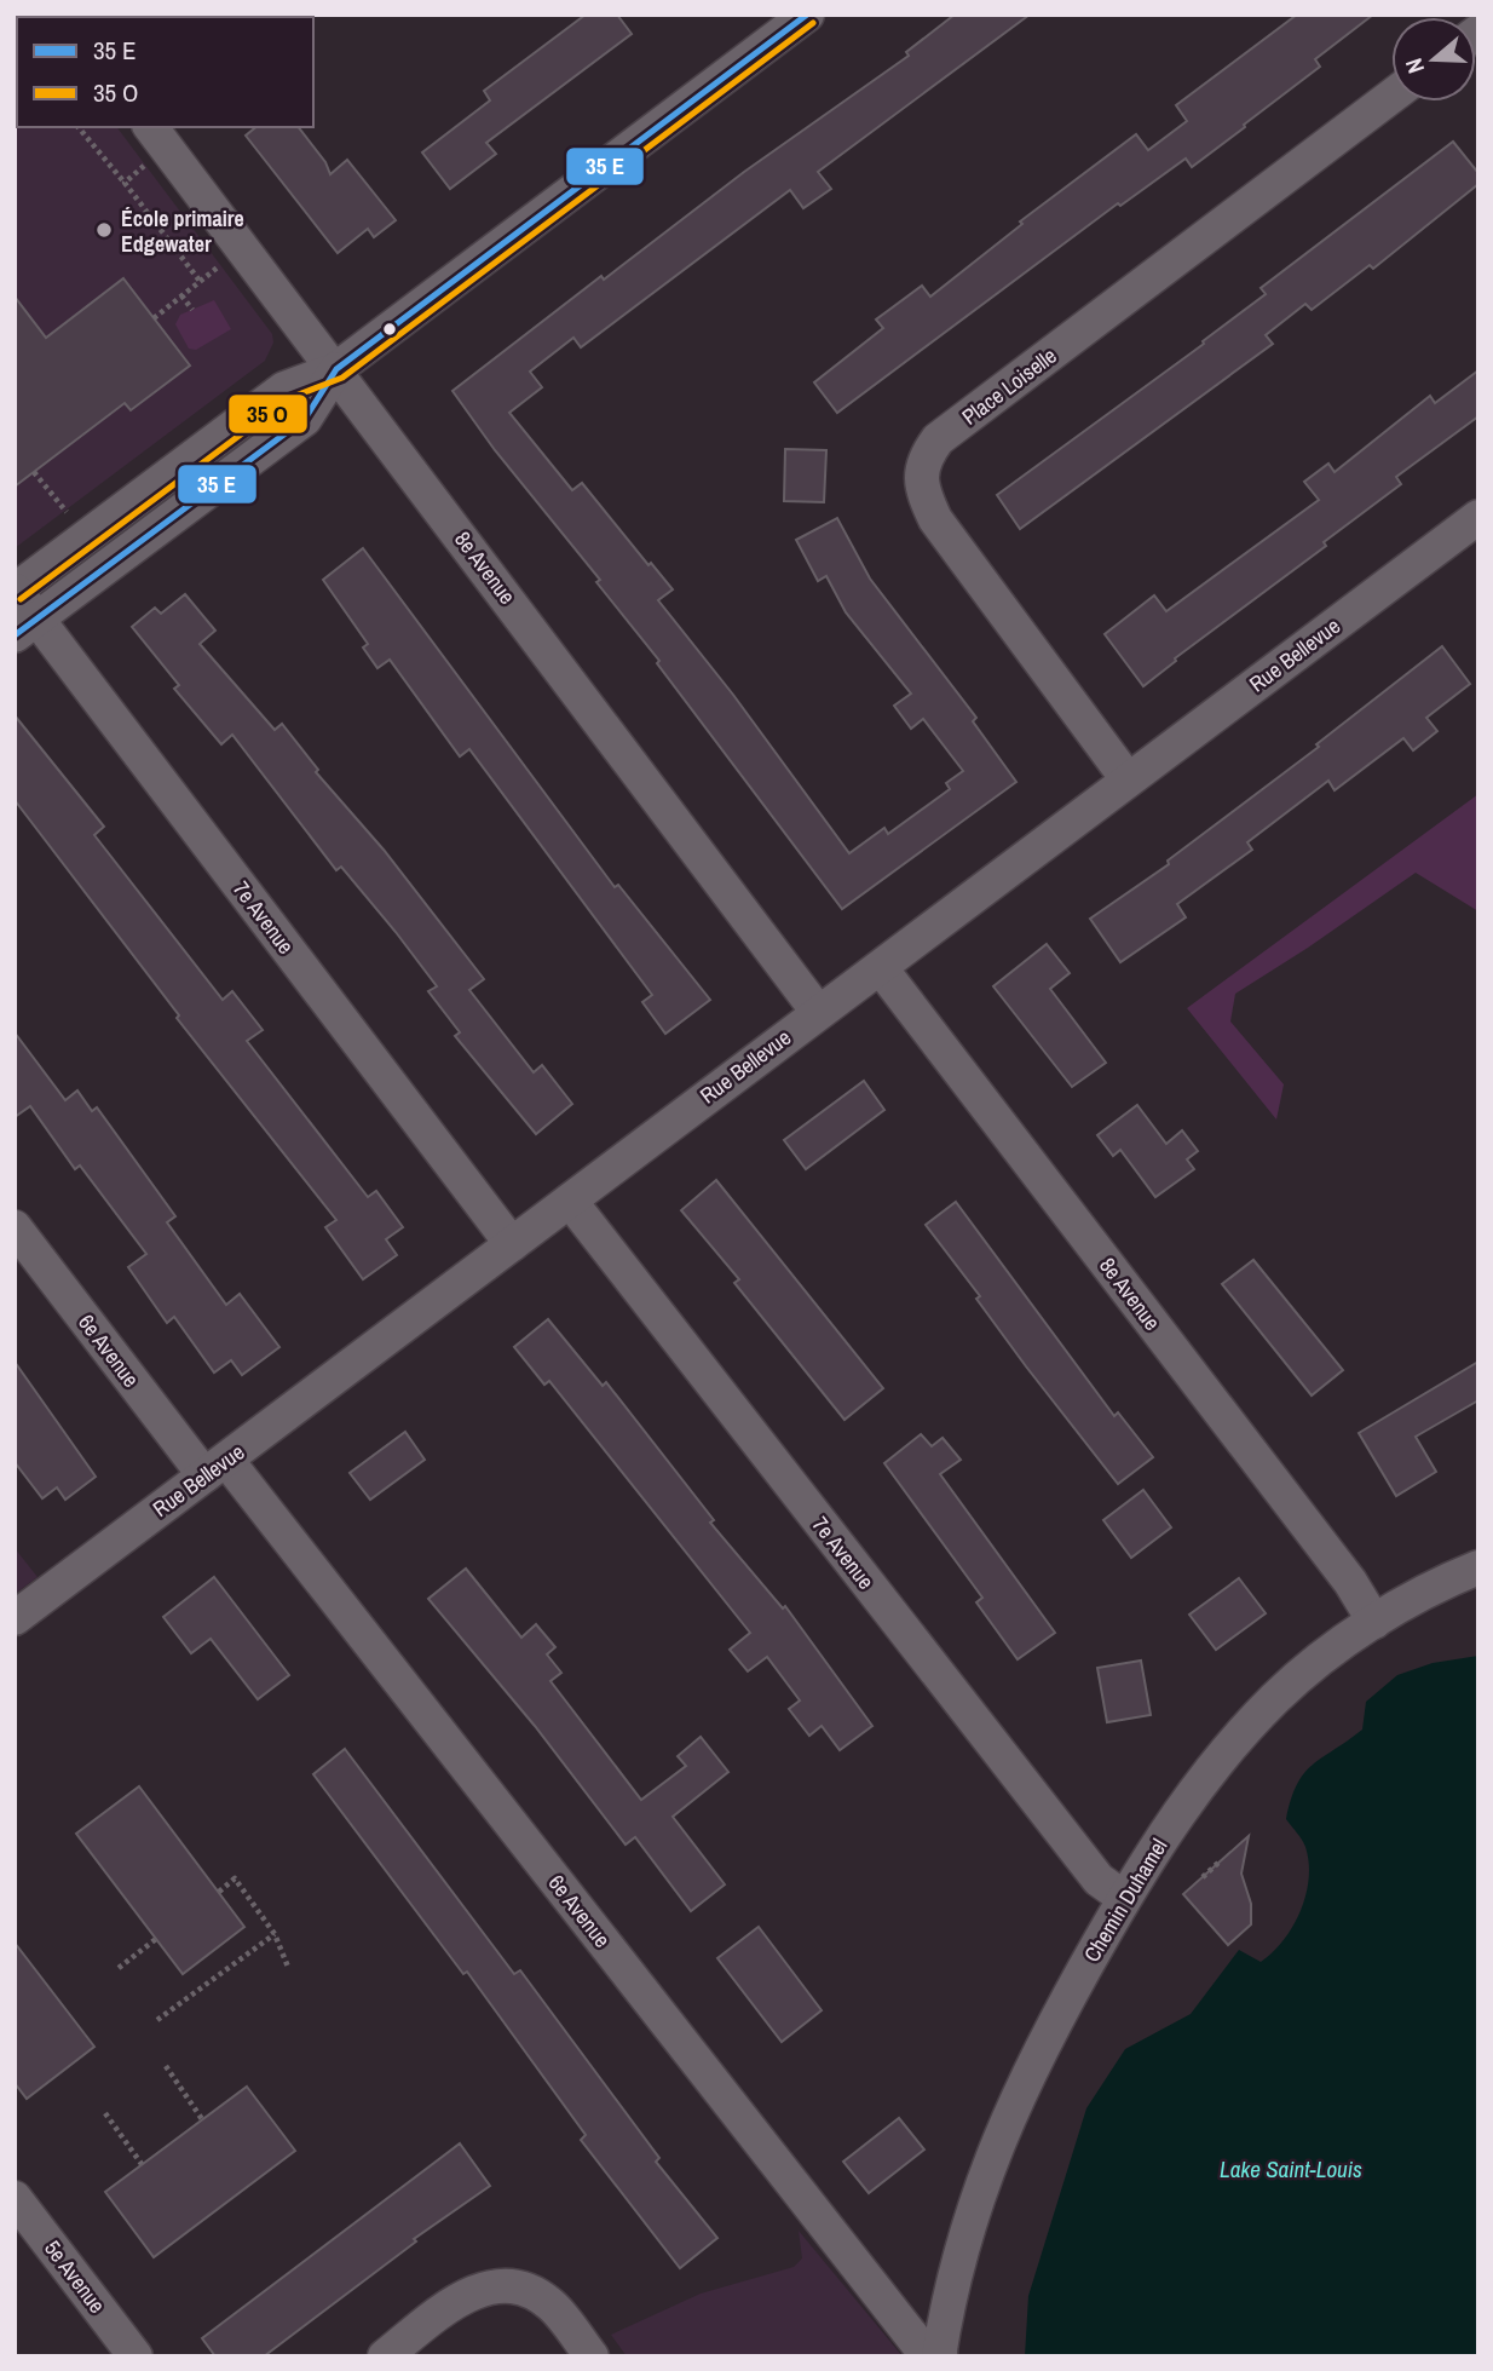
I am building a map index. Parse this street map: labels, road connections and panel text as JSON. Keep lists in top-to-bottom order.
{
  "streets": {
    "street": [
      "Place Loiselle",
      "8e Avenue",
      "Rue Bellevue",
      "7e Avenue",
      "6e Avenue",
      "Chemin Duhamel",
      "5e Avenue"
    ]
  },
  "crossings": [
    ["Place Loiselle", "Rue Bellevue"],
    ["8e Avenue", "Rue Bellevue"],
    ["8e Avenue", "Chemin Duhamel"],
    ["Rue Bellevue", "7e Avenue"],
    ["Rue Bellevue", "6e Avenue"],
    ["7e Avenue", "Chemin Duhamel"],
    ["6e Avenue", "Chemin Duhamel"]
  ],
  "water": ["Lake Saint-Louis"],
  "places": ["École primaire Edgewater"],
  "legend": ["35 E", "35 O"],
  "north": "left"
}
